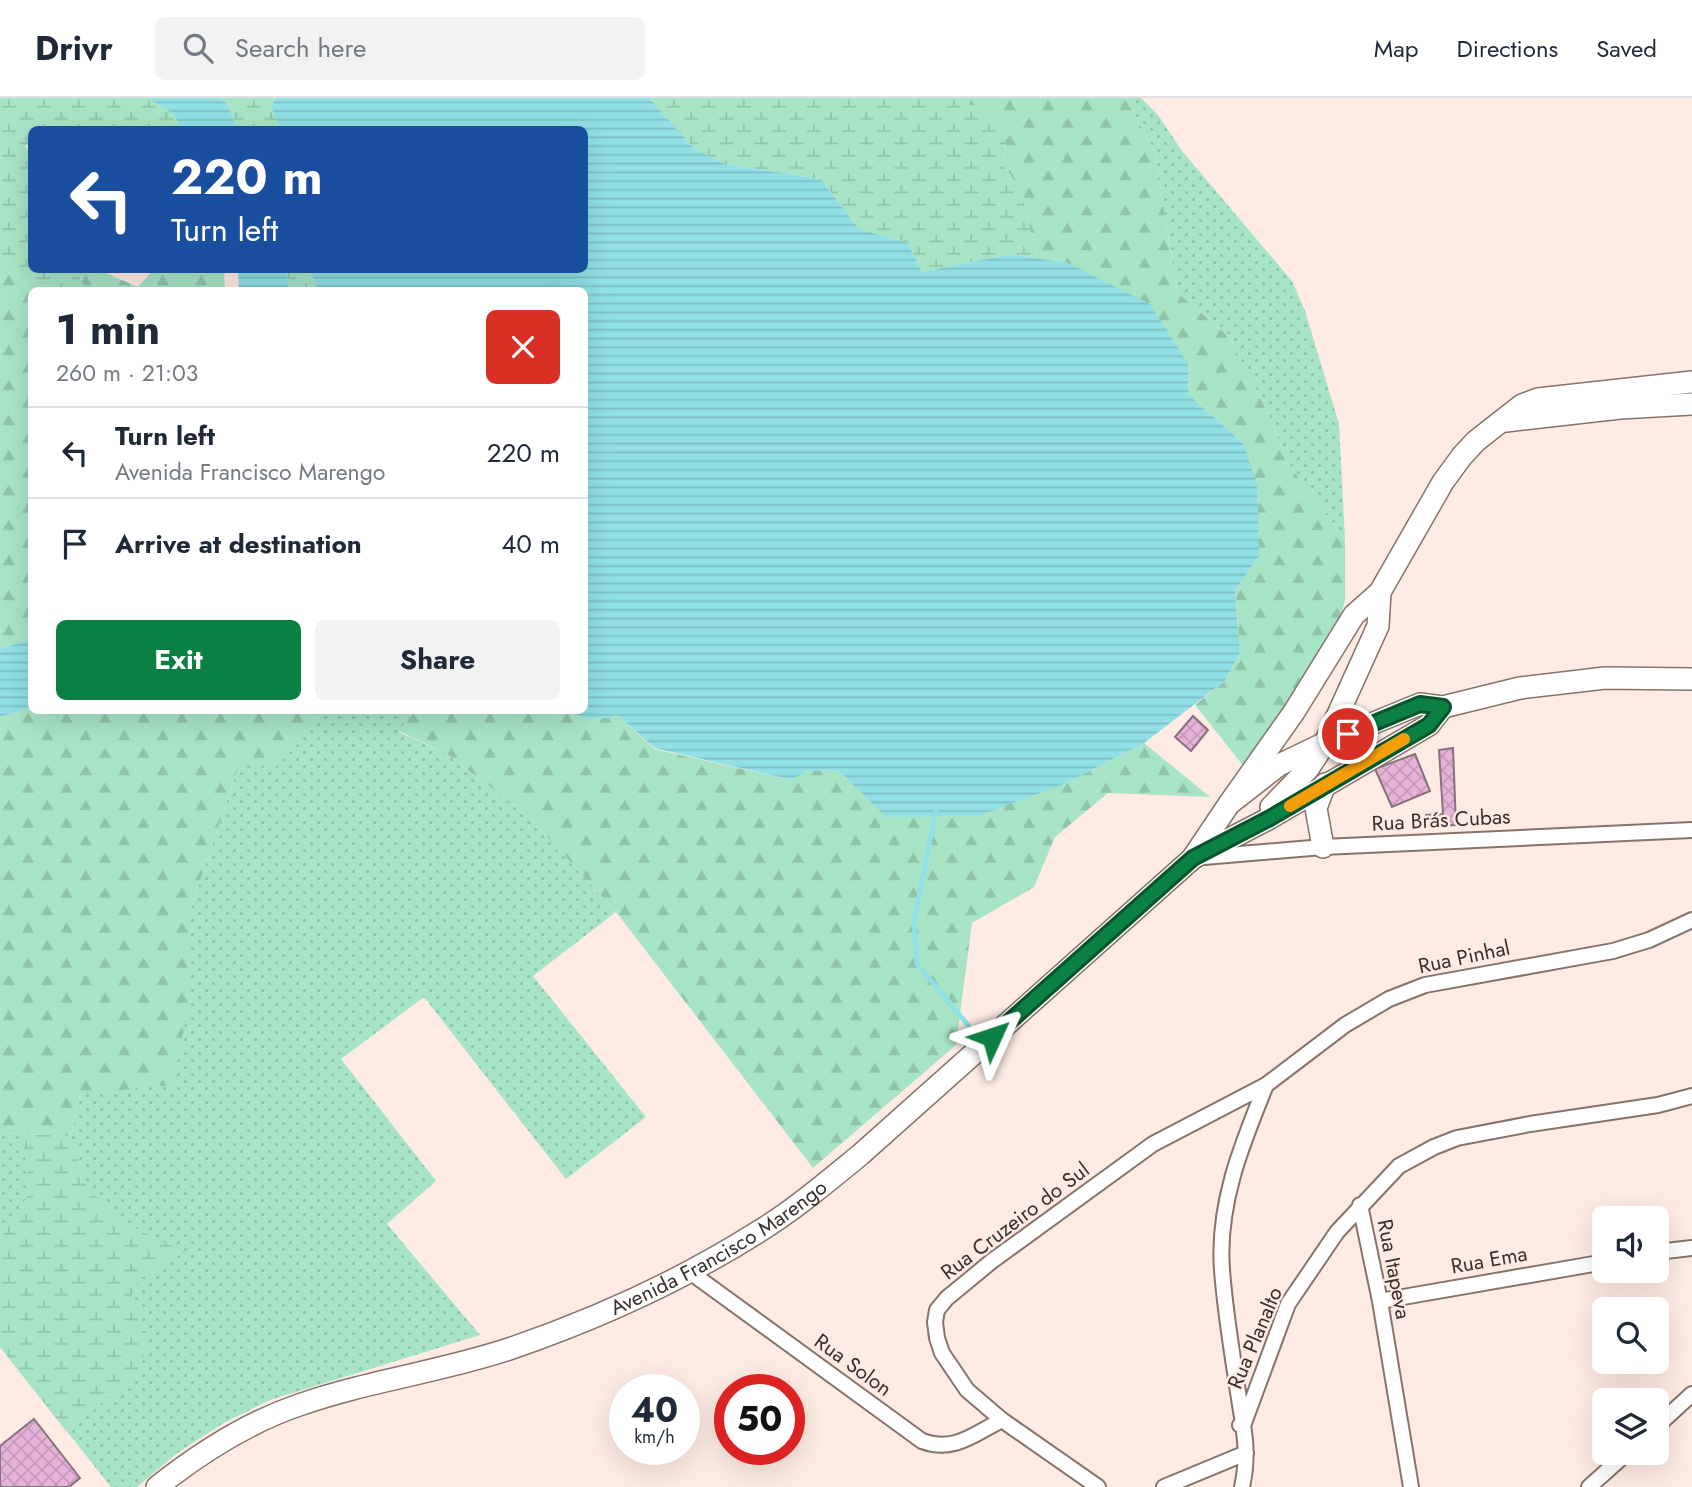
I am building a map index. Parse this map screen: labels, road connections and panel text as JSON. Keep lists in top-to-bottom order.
{
  "streets": {
    "main road": ["Avenida Francisco Marengo"],
    "street": [
      "Rua Brás Cubas",
      "Rua Pinhal",
      "Rua Cruzeiro do Sul",
      "Rua Ema",
      "Rua Itapeva",
      "Rua Planalto",
      "Rua Solon"
    ]
  },
  "crossings": [
    ["Rua Brás Cubas", "Avenida Francisco Marengo"],
    ["Rua Pinhal", "Rua Cruzeiro do Sul"],
    ["Rua Cruzeiro do Sul", "Rua Solon"],
    ["Avenida Francisco Marengo", "Rua Solon"],
    ["Rua Ema", "Rua Itapeva"],
    ["Rua Itapeva", "Rua Planalto"]
  ],
  "page": {
    "header": "Drivr",
    "search": "Search here",
    "nav": ["Map", "Directions", "Saved"],
    "turn": ["220 m", "Turn left"],
    "heading": ["1 min", "260 m · 21:03"],
    "list": [
      {
        "name": "Turn left",
        "note": "Avenida Francisco Marengo",
        "value": "220 m"
      },
      {
        "name": "Arrive at destination",
        "value": "40 m"
      }
    ],
    "buttons": ["Exit", "Share"],
    "speed": "40 km/h",
    "limit": "50"
  }
}
